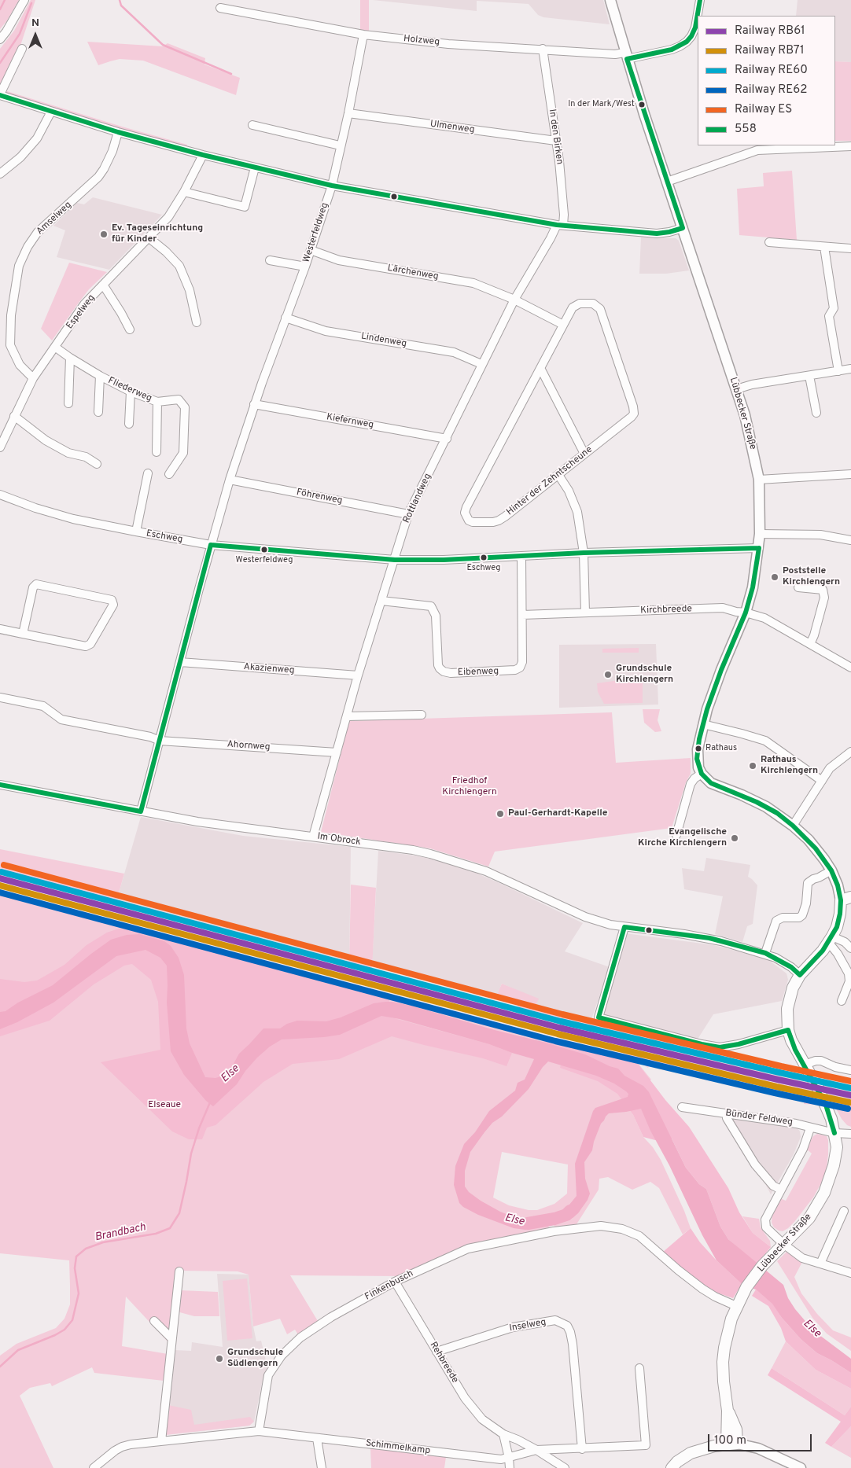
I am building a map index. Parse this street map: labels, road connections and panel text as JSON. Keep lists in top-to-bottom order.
{
  "streets": {
    "main road": ["Lübbecker Straße"],
    "street": [
      "Holzweg",
      "Ulmenweg",
      "In den Birken",
      "Amselweg",
      "Westerfeldweg",
      "Lärchenweg",
      "Espelweg",
      "Lindenweg",
      "Fliederweg",
      "Kiefernweg",
      "Hinter der Zehntscheune",
      "Föhrenweg",
      "Rottlandweg",
      "Eschweg",
      "Kirchbreede",
      "Akazienweg",
      "Eibenweg",
      "Ahornweg",
      "Im Obrock",
      "Bünder Feldweg",
      "Finkenbusch",
      "Inselweg",
      "Rehbreede",
      "Schimmelkamp"
    ]
  },
  "crossings": [
    ["Holzweg", "In den Birken"],
    ["Holzweg", "Westerfeldweg"],
    ["Holzweg", "Lübbecker Straße"],
    ["Ulmenweg", "In den Birken"],
    ["Ulmenweg", "Westerfeldweg"],
    ["In den Birken", "Rottlandweg"],
    ["Amselweg", "Espelweg"],
    ["Westerfeldweg", "Lärchenweg"],
    ["Westerfeldweg", "Lindenweg"],
    ["Westerfeldweg", "Kiefernweg"],
    ["Westerfeldweg", "Föhrenweg"],
    ["Westerfeldweg", "Eschweg"],
    ["Westerfeldweg", "Akazienweg"],
    ["Westerfeldweg", "Ahornweg"],
    ["Westerfeldweg", "Im Obrock"],
    ["Lärchenweg", "Hinter der Zehntscheune"],
    ["Lärchenweg", "Rottlandweg"],
    ["Espelweg", "Fliederweg"],
    ["Lindenweg", "Rottlandweg"],
    ["Lübbecker Straße", "Eschweg"],
    ["Lübbecker Straße", "Kirchbreede"],
    ["Lübbecker Straße", "Im Obrock"],
    ["Lübbecker Straße", "Bünder Feldweg"],
    ["Lübbecker Straße", "Finkenbusch"],
    ["Kiefernweg", "Rottlandweg"],
    ["Föhrenweg", "Rottlandweg"],
    ["Rottlandweg", "Eschweg"],
    ["Rottlandweg", "Akazienweg"],
    ["Rottlandweg", "Eibenweg"],
    ["Rottlandweg", "Ahornweg"],
    ["Rottlandweg", "Im Obrock"],
    ["Eschweg", "Eibenweg"],
    ["Kirchbreede", "Eibenweg"],
    ["Finkenbusch", "Rehbreede"],
    ["Finkenbusch", "Schimmelkamp"],
    ["Inselweg", "Rehbreede"],
    ["Inselweg", "Schimmelkamp"],
    ["Rehbreede", "Schimmelkamp"]
  ],
  "water": ["Else", "Brandbach"],
  "parks": ["Friedhof Kirchlengern", "Elseaue"],
  "places": [
    "In der Mark/West",
    "Ev. Tageseinrichtung für Kinder",
    "Westerfeldweg",
    "Eschweg",
    "Poststelle Kirchlengern",
    "Grundschule Kirchlengern",
    "Rathaus",
    "Rathaus Kirchlengern",
    "Paul-Gerhardt-Kapelle",
    "Evangelische Kirche Kirchlengern",
    "Grundschule Südlengern"
  ],
  "lines": [
    "transit line 558",
    "rail line ES",
    "rail line RE60",
    "rail line RB61",
    "rail line RB71",
    "rail line RE62"
  ],
  "legend": [
    "Railway RB61",
    "Railway RB71",
    "Railway RE60",
    "Railway RE62",
    "Railway ES",
    "558"
  ],
  "scale_bar": "100 m",
  "north": "top"
}
